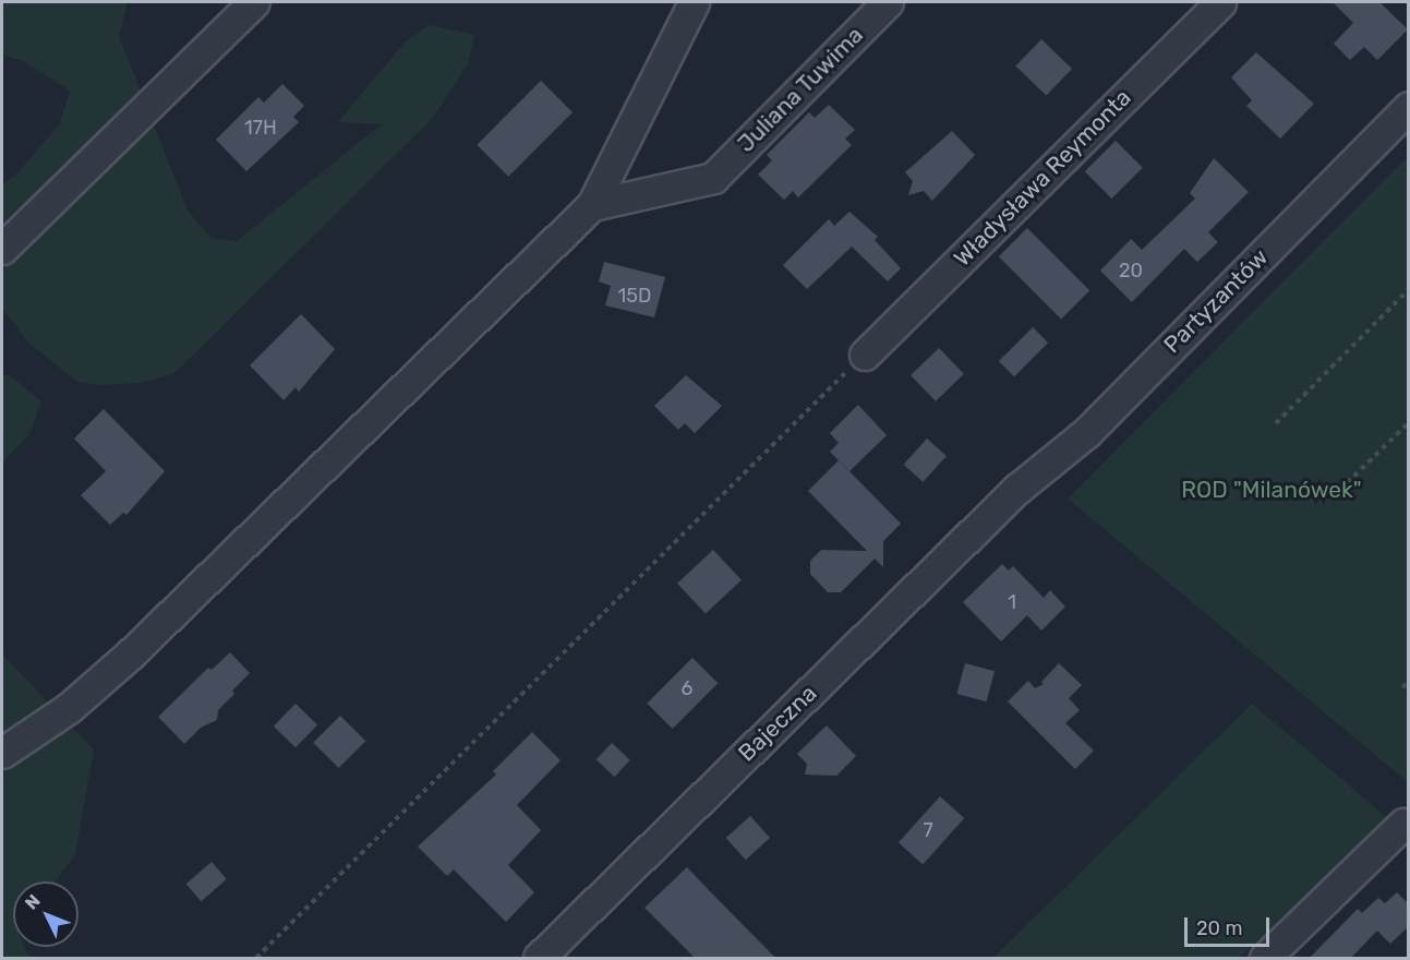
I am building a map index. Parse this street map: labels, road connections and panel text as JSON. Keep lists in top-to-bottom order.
{
  "streets": {
    "street": [
      "Juliana Tuwima",
      "Władysława Reymonta",
      "Partyzantów",
      "Bajeczna"
    ]
  },
  "crossings": [
    ["Partyzantów", "Bajeczna"]
  ],
  "parks": ["ROD \"Milanówek\""],
  "house_numbers": [
    "17H",
    "20",
    "15D",
    "1",
    "6",
    "7"
  ],
  "scale_bar": "20 m",
  "north": "top left"
}
